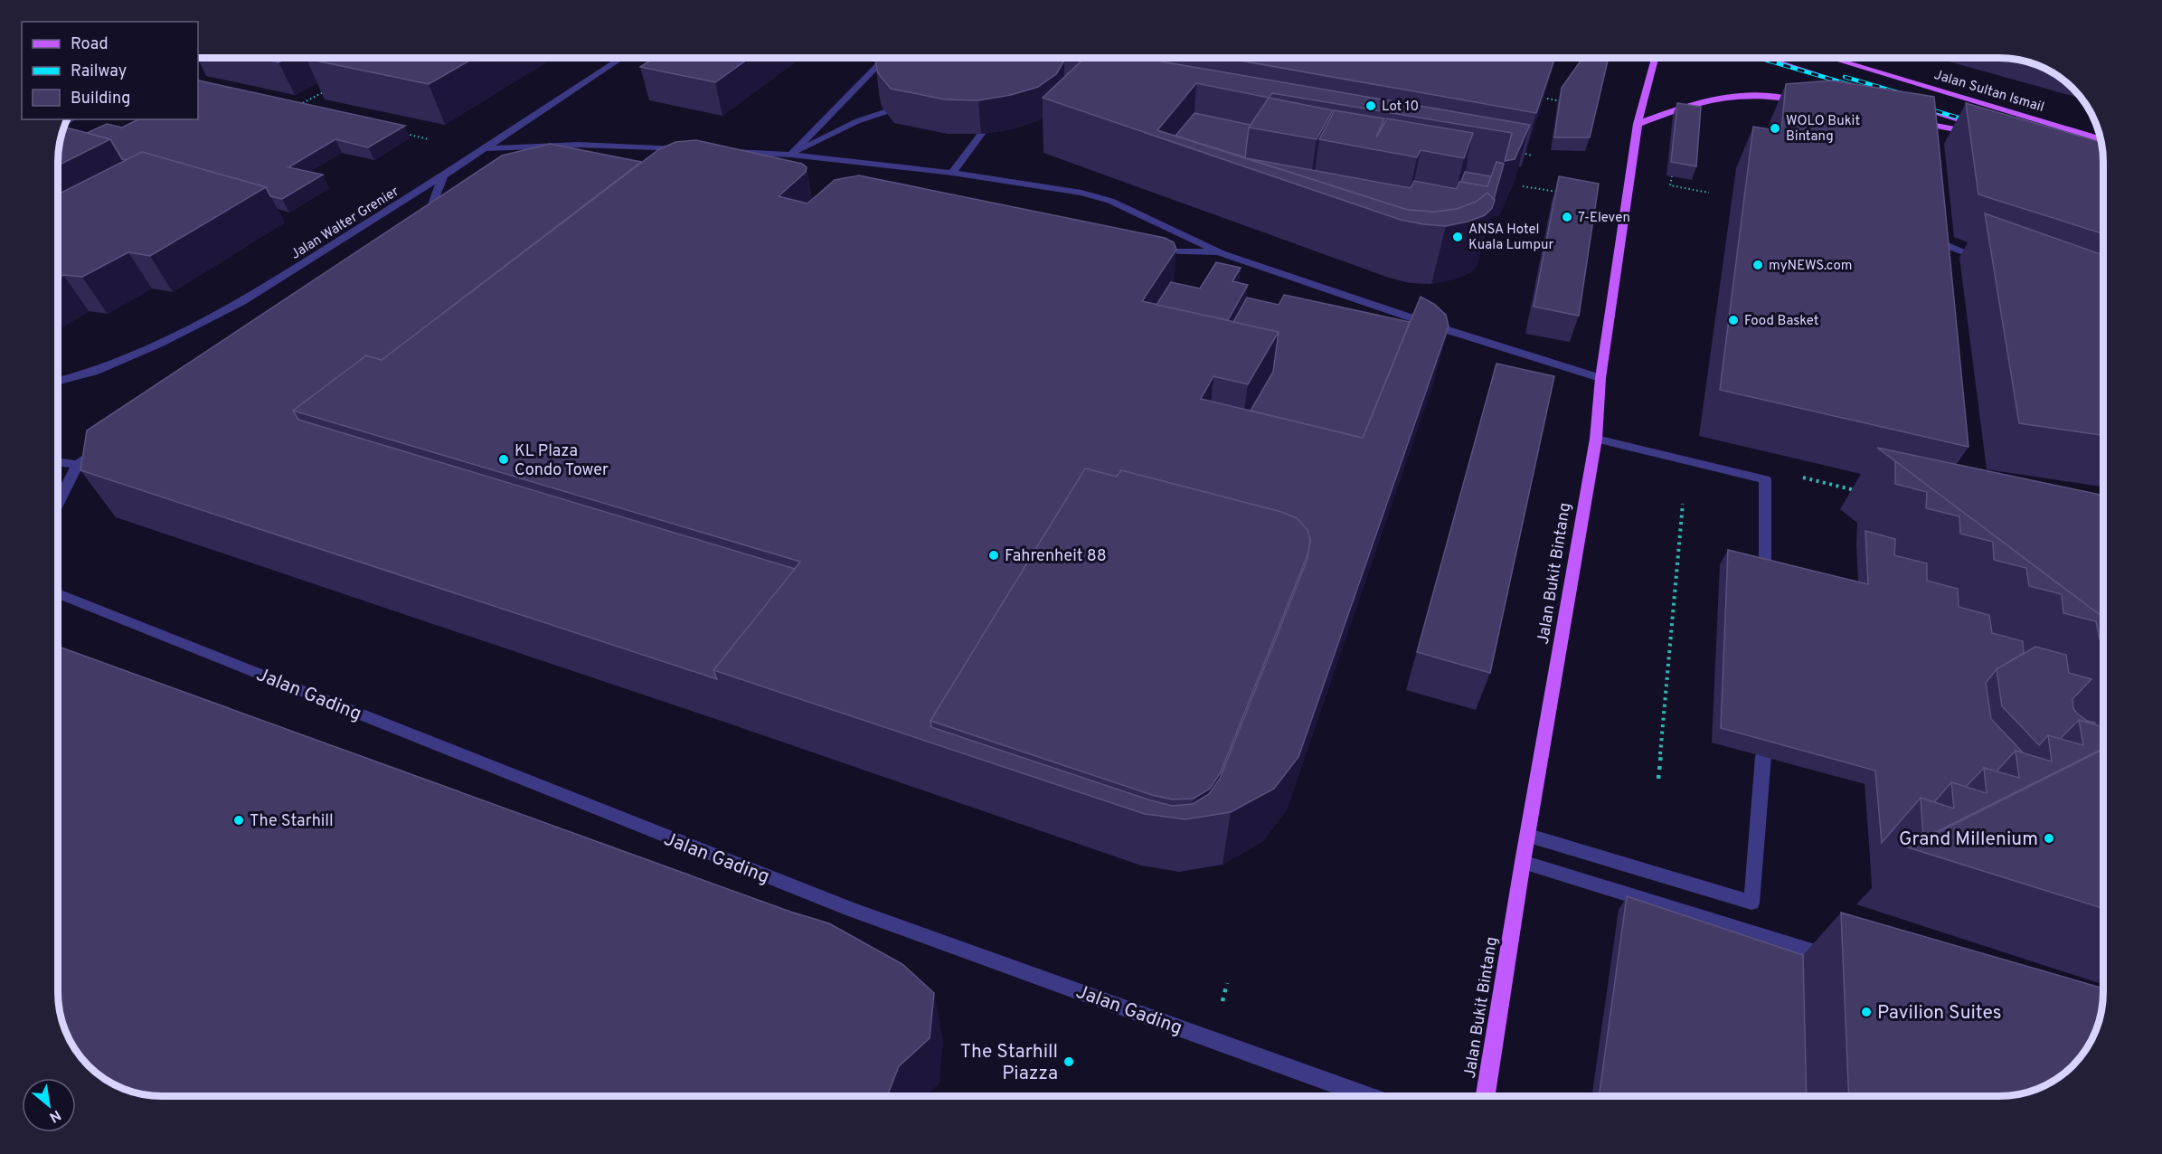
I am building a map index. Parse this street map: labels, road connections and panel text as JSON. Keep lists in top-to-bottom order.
{
  "streets": {
    "main road": ["Jalan Sultan Ismail", "Jalan Bukit Bintang"],
    "street": ["Jalan Walter Grenier", "Jalan Gading"]
  },
  "places": [
    "Lot 10",
    "WOLO Bukit Bintang",
    "7-Eleven",
    "ANSA Hotel Kuala Lumpur",
    "myNEWS.com",
    "Food Basket",
    "KL Plaza Condo Tower",
    "Fahrenheit 88",
    "The Starhill",
    "Grand Millenium",
    "Pavilion Suites",
    "The Starhill Piazza"
  ],
  "legend": ["Road", "Railway", "Building"],
  "north": "bottom right"
}
